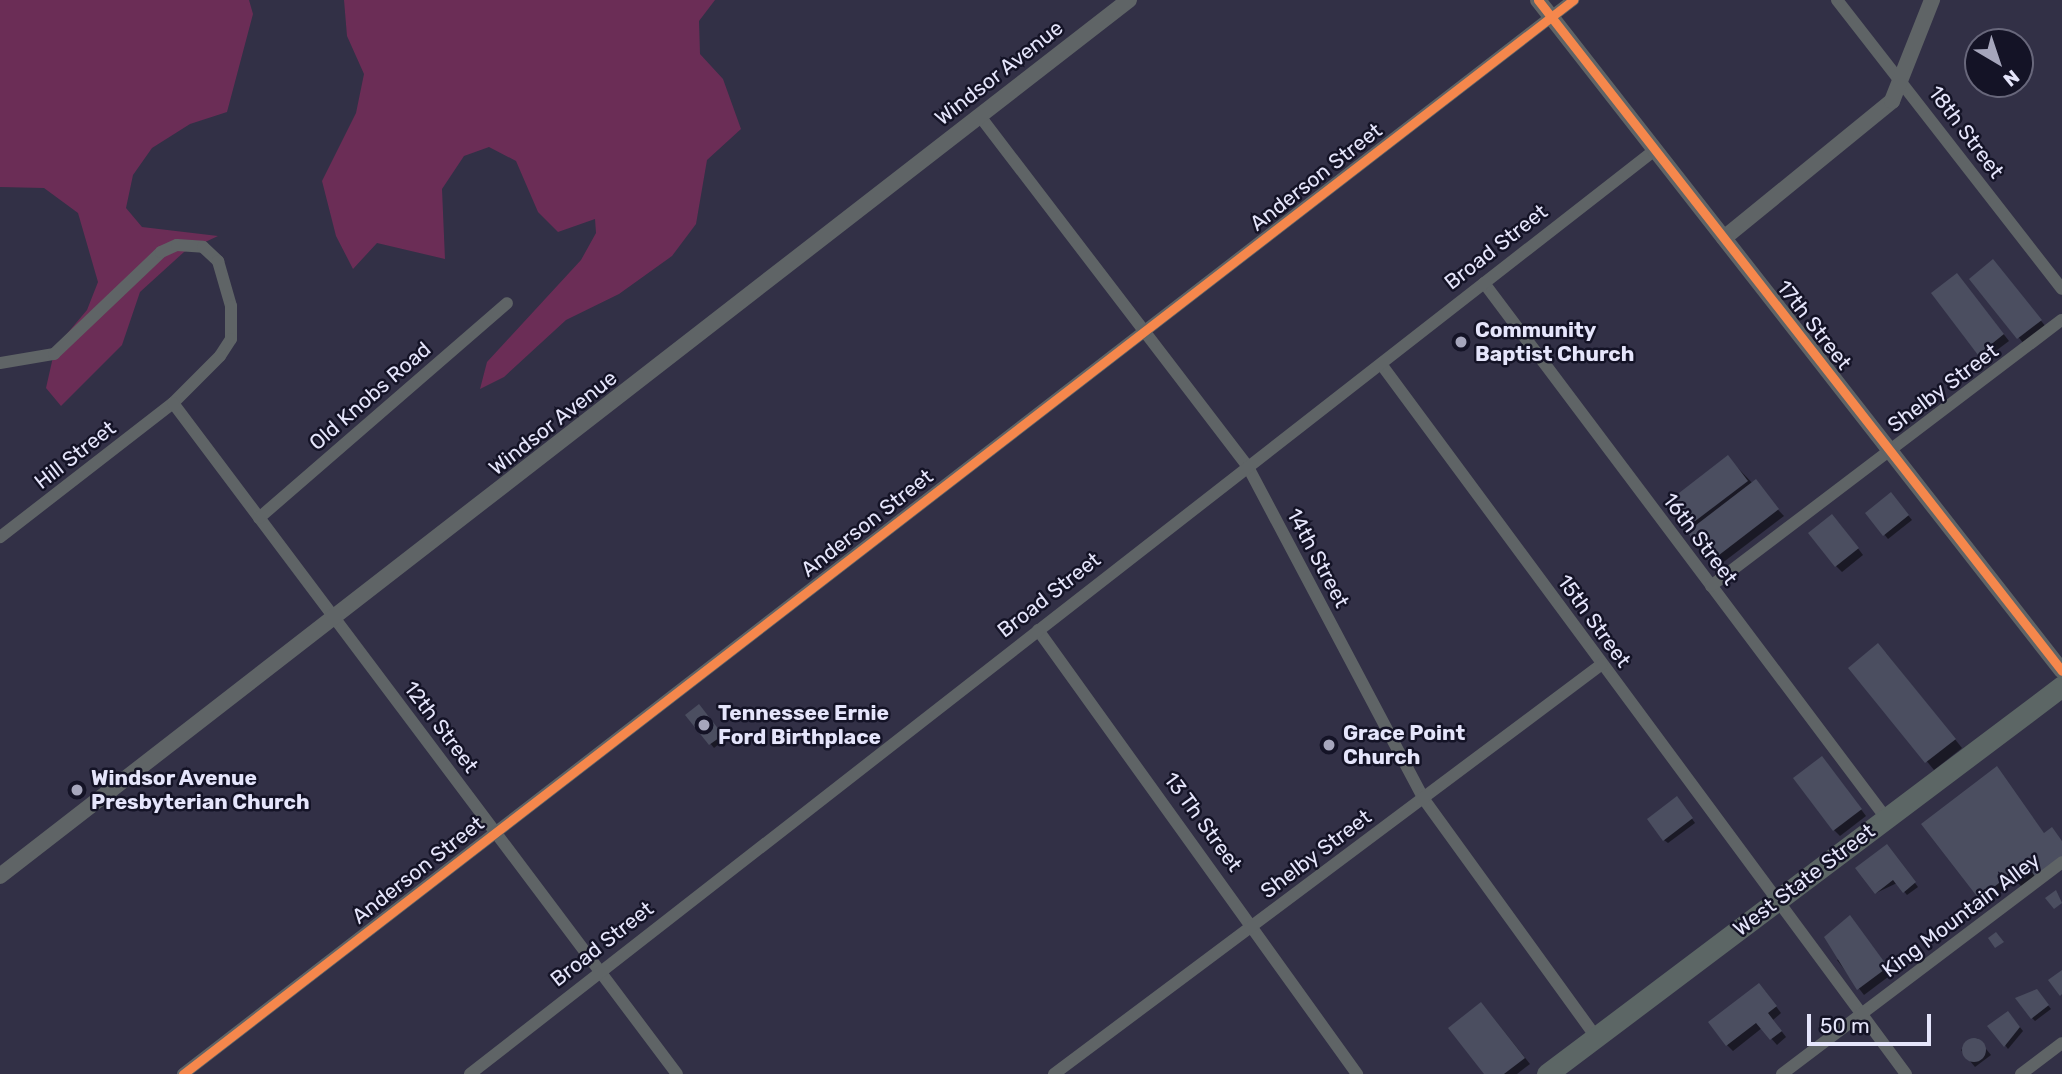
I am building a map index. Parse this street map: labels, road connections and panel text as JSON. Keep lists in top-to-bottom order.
{
  "streets": {
    "main road": ["West State Street"],
    "street": [
      "Windsor Avenue",
      "18th Street",
      "Anderson Street",
      "Broad Street",
      "17th Street",
      "Shelby Street",
      "Old Knobs Road",
      "Hill Street",
      "16th Street",
      "14th Street",
      "15th Street",
      "12th Street",
      "13 Th Street",
      "King Mountain Alley"
    ]
  },
  "crossings": [
    ["Windsor Avenue", "14th Street"],
    ["Windsor Avenue", "12th Street"],
    ["Anderson Street", "17th Street"],
    ["Anderson Street", "14th Street"],
    ["Anderson Street", "12th Street"],
    ["Broad Street", "17th Street"],
    ["Broad Street", "16th Street"],
    ["Broad Street", "14th Street"],
    ["Broad Street", "15th Street"],
    ["Broad Street", "12th Street"],
    ["Broad Street", "13 Th Street"],
    ["17th Street", "Shelby Street"],
    ["Shelby Street", "16th Street"],
    ["Shelby Street", "14th Street"],
    ["Shelby Street", "15th Street"],
    ["Shelby Street", "13 Th Street"],
    ["Old Knobs Road", "12th Street"],
    ["Hill Street", "12th Street"],
    ["16th Street", "West State Street"],
    ["14th Street", "West State Street"],
    ["15th Street", "West State Street"],
    ["15th Street", "King Mountain Alley"]
  ],
  "places": [
    "Community Baptist Church",
    "Tennessee Ernie Ford Birthplace",
    "Grace Point Church",
    "Windsor Avenue Presbyterian Church"
  ],
  "scale_bar": "50 m",
  "north": "bottom right"
}
